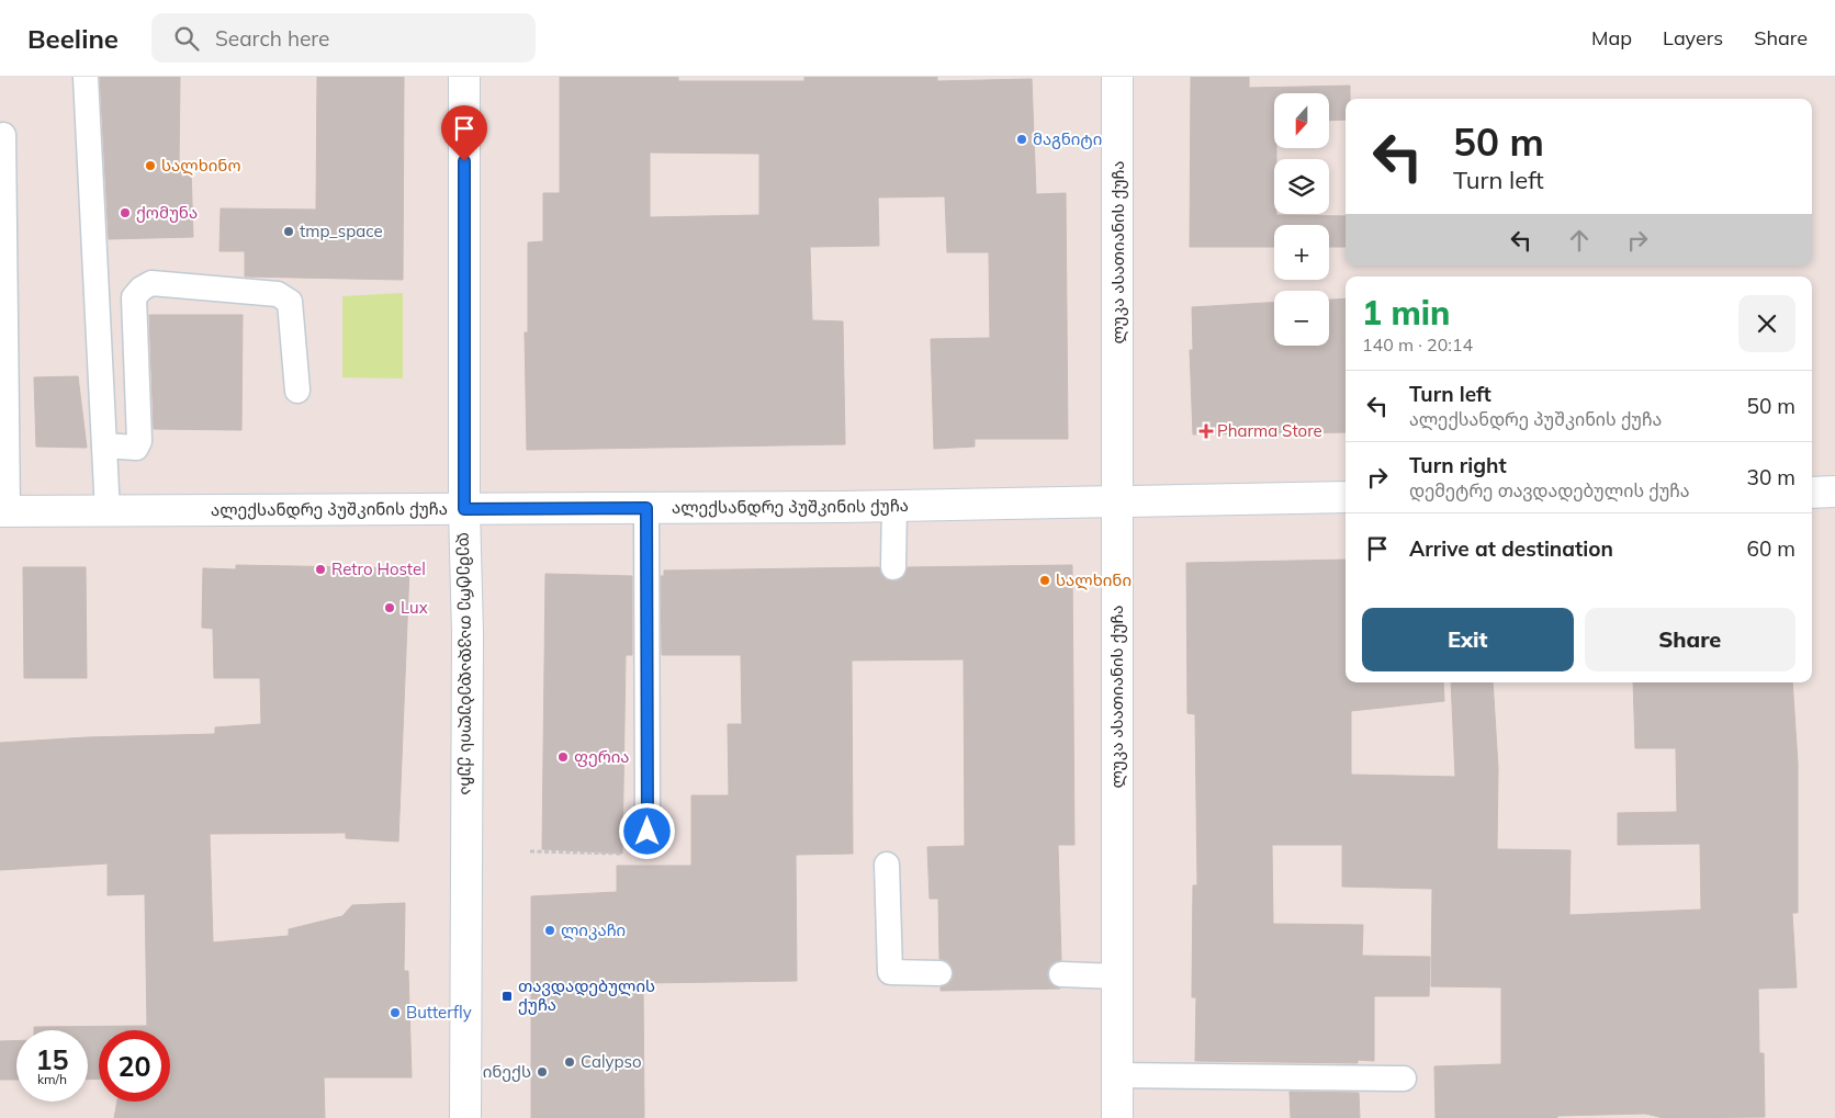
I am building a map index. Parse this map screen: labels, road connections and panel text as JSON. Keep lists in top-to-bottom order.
{
  "streets": {
    "street": ["ლუკა ასათიანის ქუჩა", "ალექსანდრე პუშკინის ქუჩა", "დემეტრე თავდადებულის ქუჩა"]
  },
  "crossings": [
    ["ლუკა ასათიანის ქუჩა", "ალექსანდრე პუშკინის ქუჩა"],
    ["ალექსანდრე პუშკინის ქუჩა", "დემეტრე თავდადებულის ქუჩა"]
  ],
  "places": {
    "other": [
      "მაგნიტი",
      "სალხინო",
      "ქომუნა",
      "tmp_space",
      "Retro Hostel",
      "სალხინი",
      "Lux",
      "ფერია",
      "ლიკაჩი",
      "Butterfly",
      "Calypso",
      "ინექს"
    ],
    "health": ["Pharma Store"],
    "transit": ["თავდადებულის ქუჩა"]
  },
  "north": "bottom",
  "page": {
    "header": "Beeline",
    "search": "Search here",
    "nav": ["Map", "Layers", "Share"],
    "map_buttons": ["+", "−"],
    "turn": ["50 m", "Turn left"],
    "heading": ["1 min", "140 m · 20:14"],
    "list": [
      {
        "name": "Turn left",
        "note": "ალექსანდრე პუშკინის ქუჩა",
        "value": "50 m"
      },
      {
        "name": "Turn right",
        "note": "დემეტრე თავდადებულის ქუჩა",
        "value": "30 m"
      },
      {
        "name": "Arrive at destination",
        "value": "60 m"
      }
    ],
    "buttons": ["Exit", "Share"],
    "speed": "15 km/h",
    "limit": "20"
  }
}
